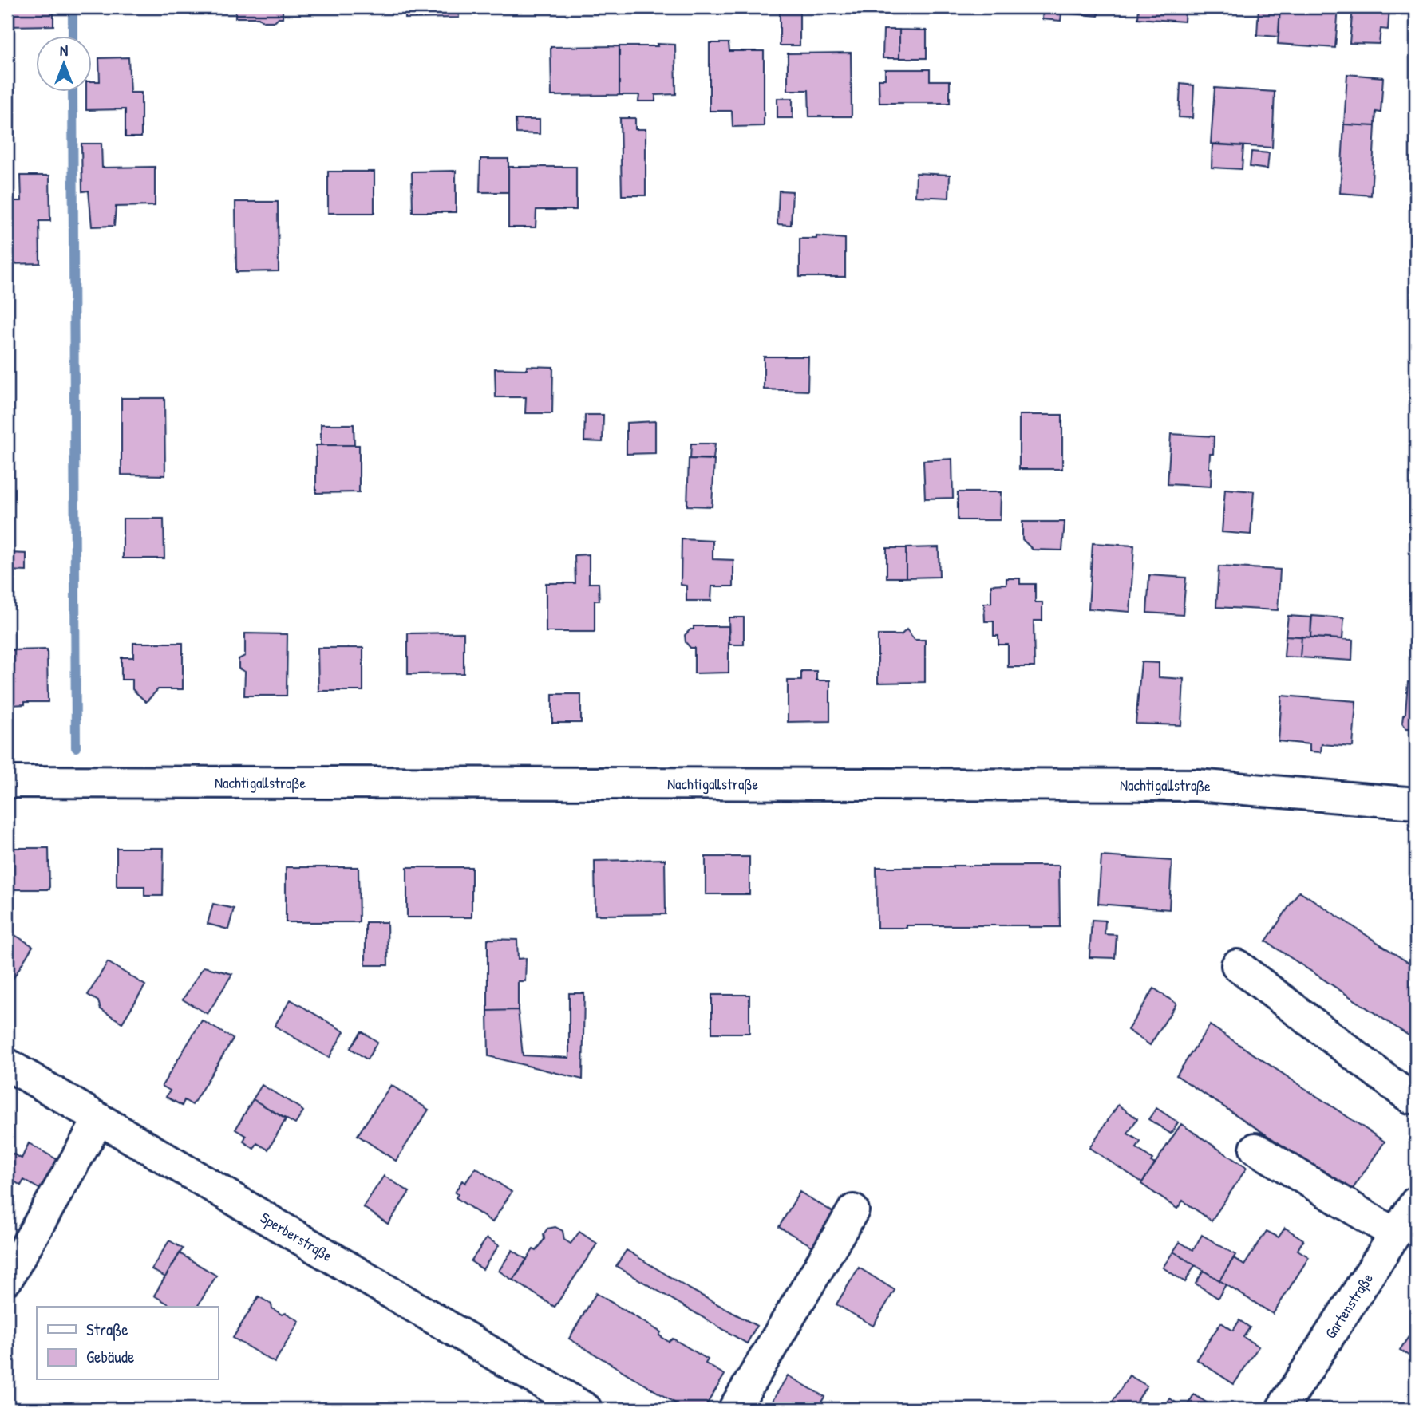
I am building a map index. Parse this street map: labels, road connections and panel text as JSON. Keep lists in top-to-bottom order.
{
  "streets": {
    "street": ["Nachtigallstraße", "Sperberstraße", "Gartenstraße"]
  },
  "legend": ["Straße", "Gebäude"],
  "north": "top"
}
